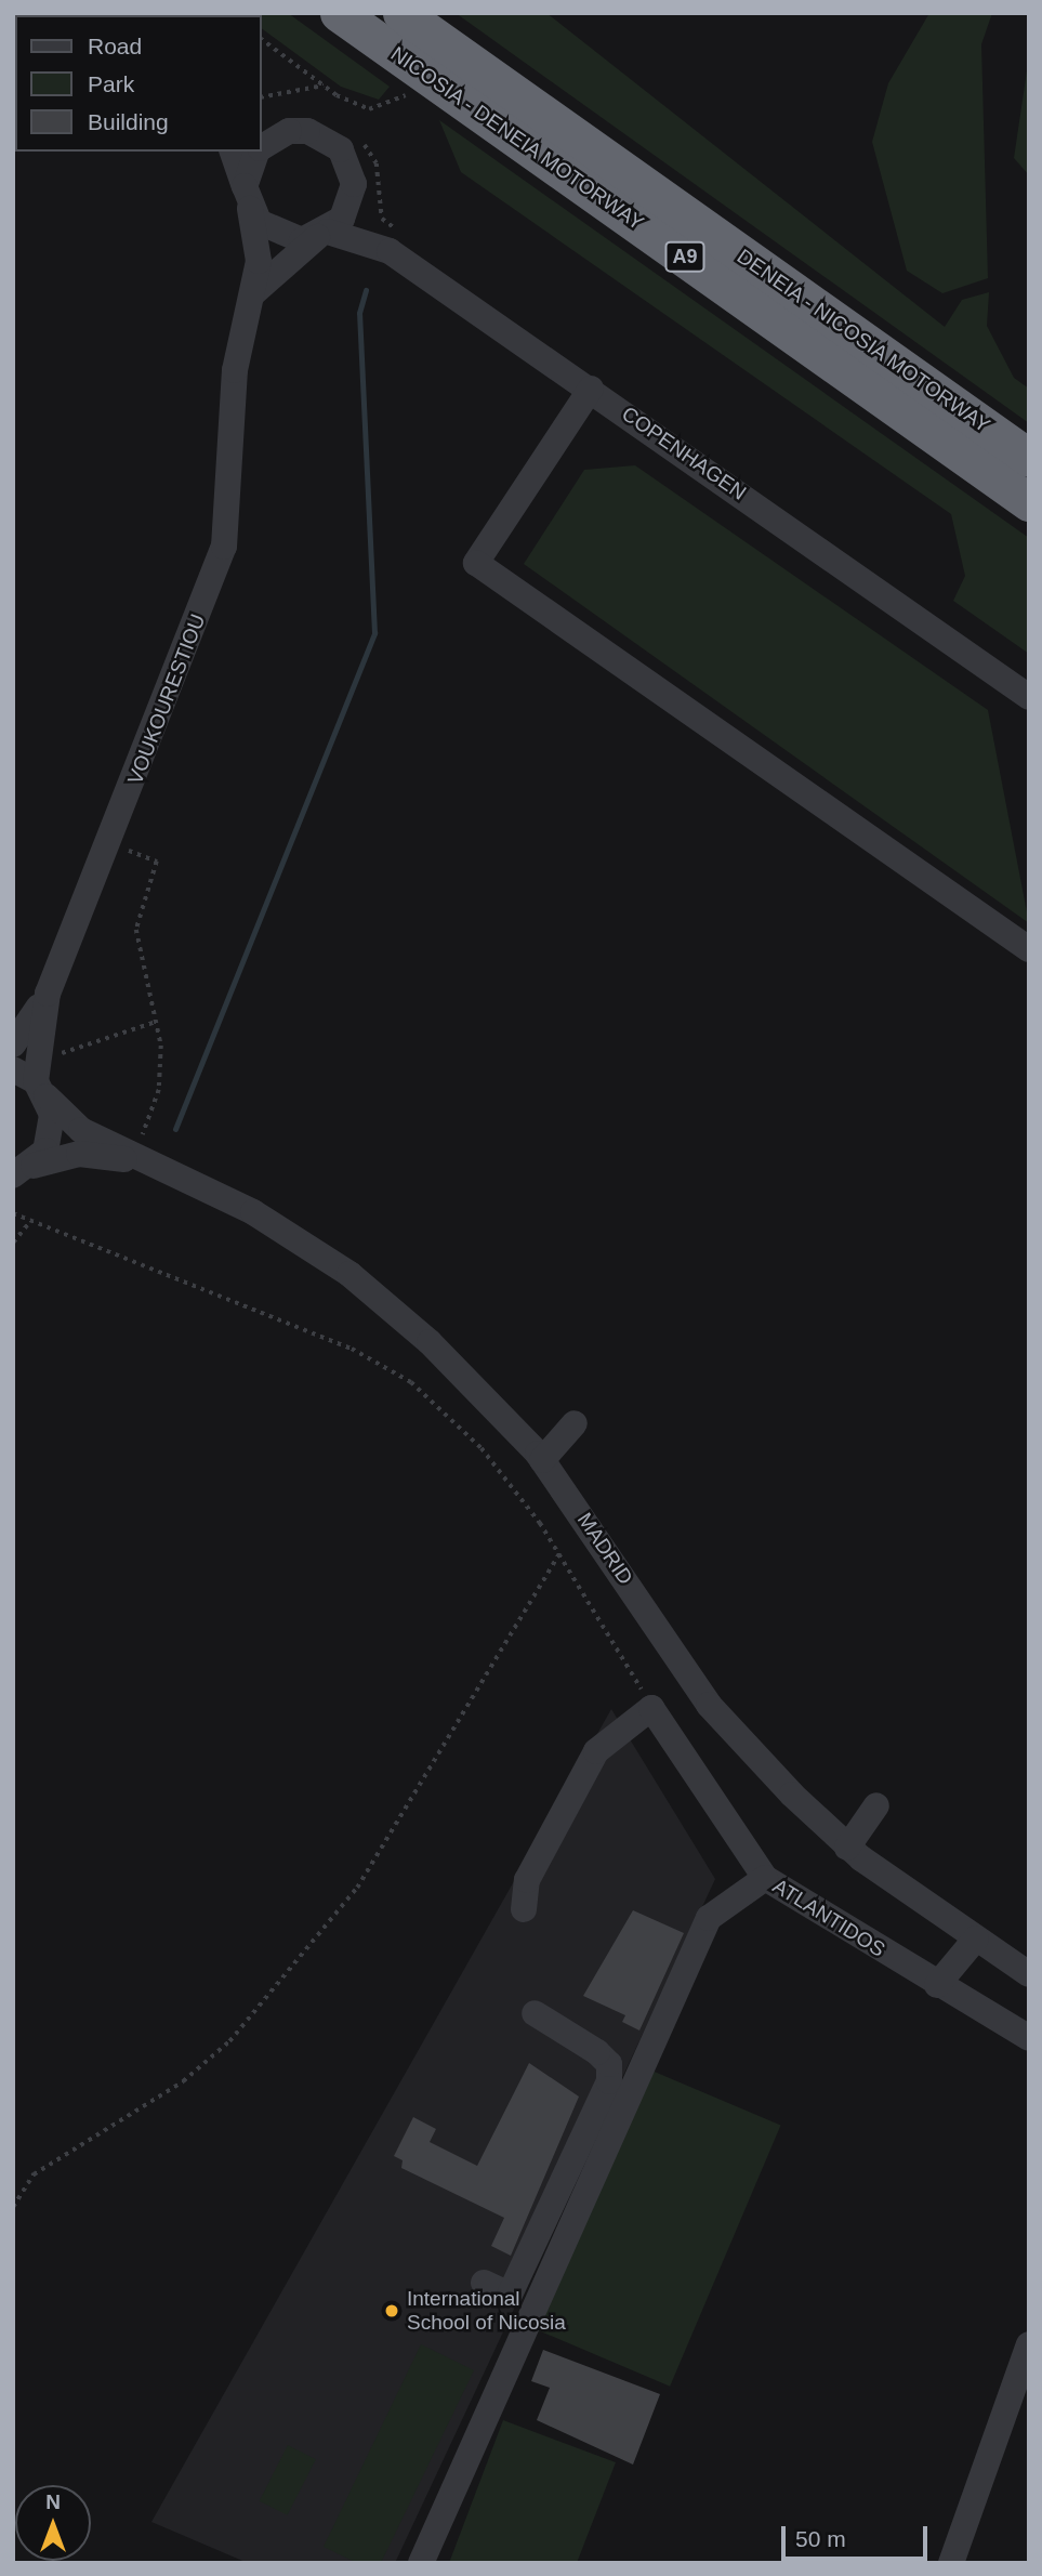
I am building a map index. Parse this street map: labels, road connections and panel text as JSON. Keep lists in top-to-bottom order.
{
  "streets": {
    "highway": ["NICOSIA - DENEIA MOTORWAY", "A9", "DENEIA - NICOSIA MOTORWAY"],
    "street": [
      "COPENHAGEN",
      "VOUKOURESTIOU",
      "MADRID",
      "ATLANTIDOS"
    ]
  },
  "crossings": [
    ["VOUKOURESTIOU", "MADRID"]
  ],
  "places": ["International School of Nicosia"],
  "legend": ["Road", "Park", "Building"],
  "scale_bar": "50 m",
  "north": "top"
}
